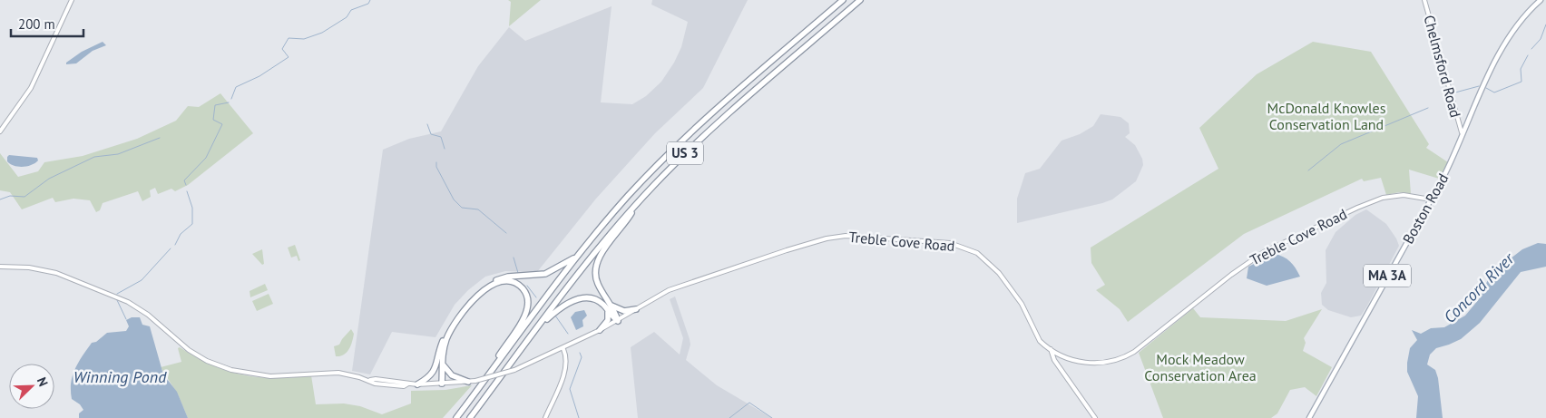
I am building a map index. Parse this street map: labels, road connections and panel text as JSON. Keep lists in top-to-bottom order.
{
  "streets": {
    "highway": ["US 3"],
    "main road": [
      "Chelmsford Road",
      "Boston Road",
      "Treble Cove Road",
      "MA 3A"
    ]
  },
  "crossings": [
    ["Chelmsford Road", "Boston Road"],
    ["Boston Road", "Treble Cove Road"]
  ],
  "water": ["Concord River", "Winning Pond"],
  "parks": ["McDonald Knowles Conservation Land", "Mock Meadow Conservation Area"],
  "scale_bar": "200 m",
  "north": "top right"
}
